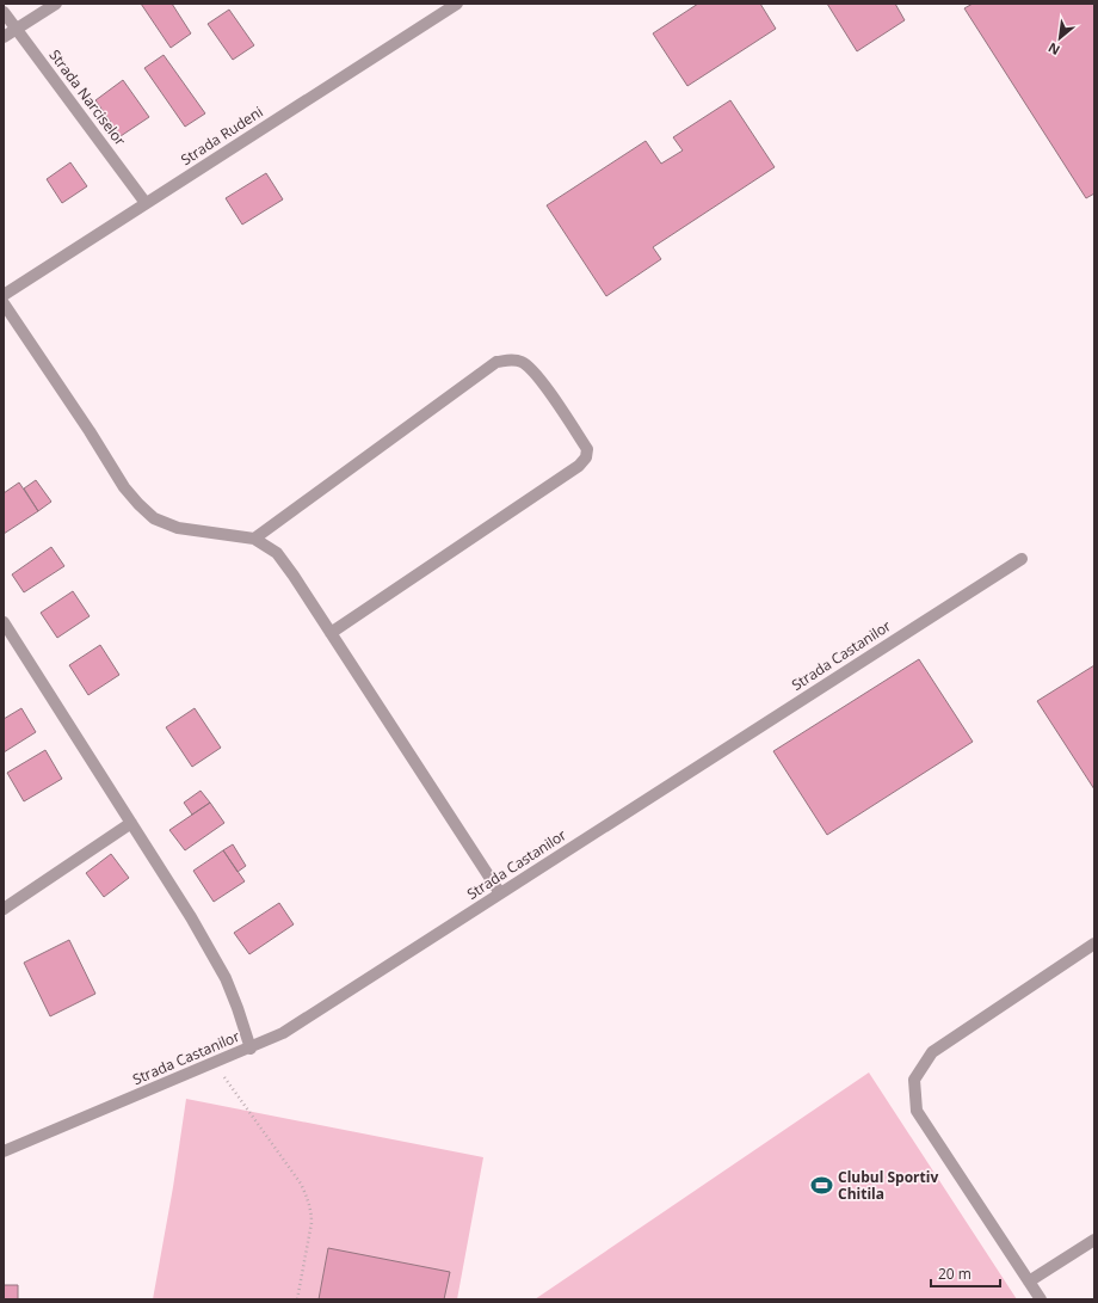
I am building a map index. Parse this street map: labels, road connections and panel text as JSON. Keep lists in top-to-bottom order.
{
  "streets": {
    "street": ["Strada Narciselor", "Strada Rudeni", "Strada Castanilor"]
  },
  "crossings": [
    ["Strada Narciselor", "Strada Rudeni"]
  ],
  "places": {
    "sports": ["Clubul Sportiv Chitila"]
  },
  "scale_bar": "20 m",
  "north": "bottom left"
}
